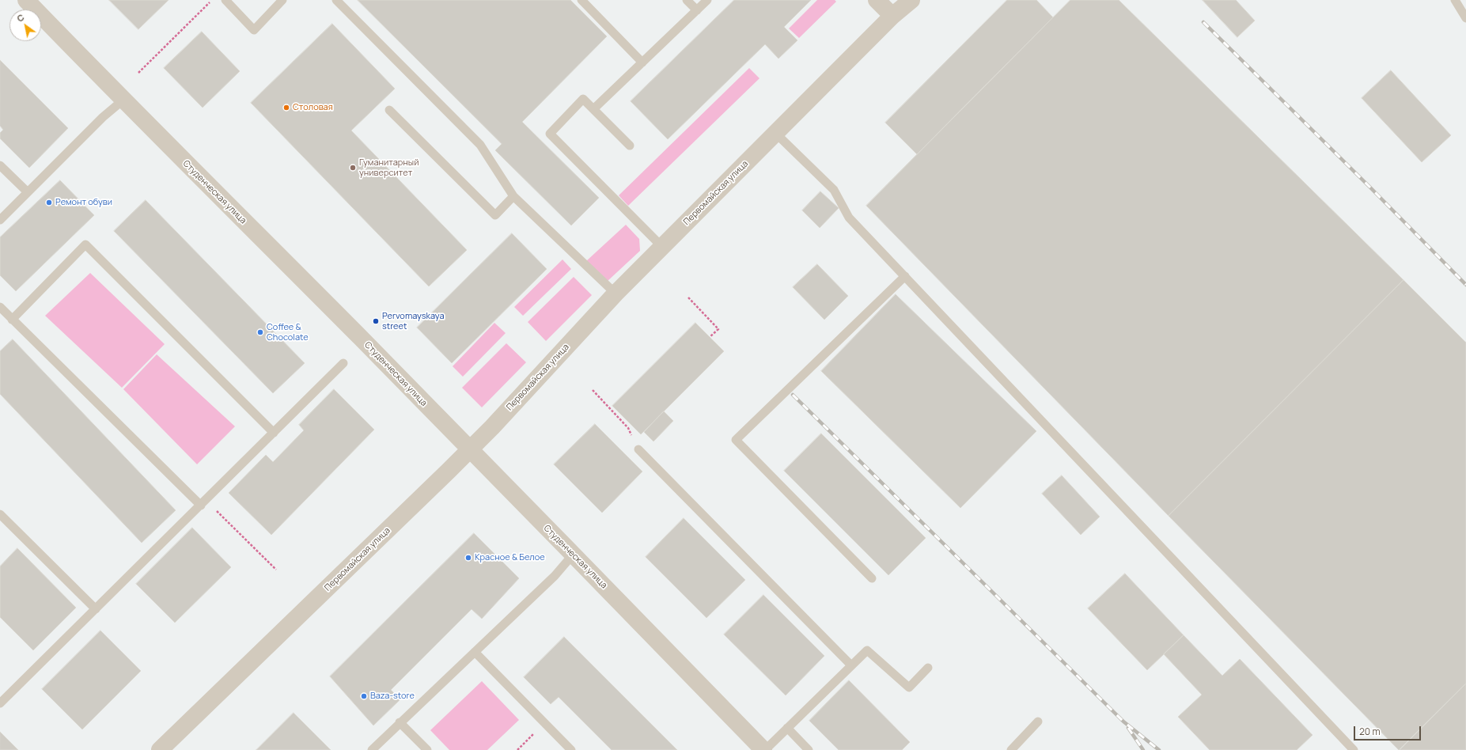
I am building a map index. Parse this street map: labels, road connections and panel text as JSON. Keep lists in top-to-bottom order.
{
  "streets": {
    "street": ["Студенческая улица", "Первомайская улица"]
  },
  "crossings": [
    ["Студенческая улица", "Первомайская улица"]
  ],
  "places": [
    "Столовая",
    "Гуманитарный университет",
    "Ремонт обуви",
    "Pervomayskaya street",
    "Coffee & Chocolate",
    "Красное & Белое",
    "Baza-store"
  ],
  "scale_bar": "20 m",
  "north": "top left"
}
